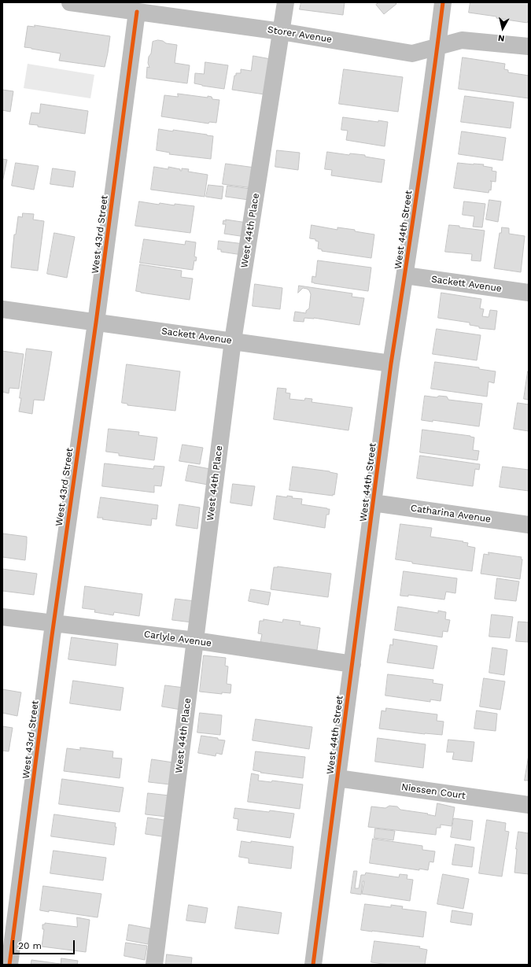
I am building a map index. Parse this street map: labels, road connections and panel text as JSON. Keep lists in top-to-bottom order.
{
  "streets": {
    "street": [
      "Storer Avenue",
      "West 44th Street",
      "West 44th Place",
      "West 43rd Street",
      "Sackett Avenue",
      "Catharina Avenue",
      "Carlyle Avenue",
      "Niessen Court"
    ]
  },
  "crossings": [
    ["Storer Avenue", "West 44th Street"],
    ["Storer Avenue", "West 44th Place"],
    ["Storer Avenue", "West 43rd Street"],
    ["West 44th Street", "Sackett Avenue"],
    ["West 44th Street", "Catharina Avenue"],
    ["West 44th Street", "Carlyle Avenue"],
    ["West 44th Street", "Niessen Court"],
    ["West 44th Place", "Sackett Avenue"],
    ["West 44th Place", "Carlyle Avenue"],
    ["West 43rd Street", "Sackett Avenue"],
    ["West 43rd Street", "Carlyle Avenue"]
  ],
  "scale_bar": "20 m",
  "north": "bottom"
}
